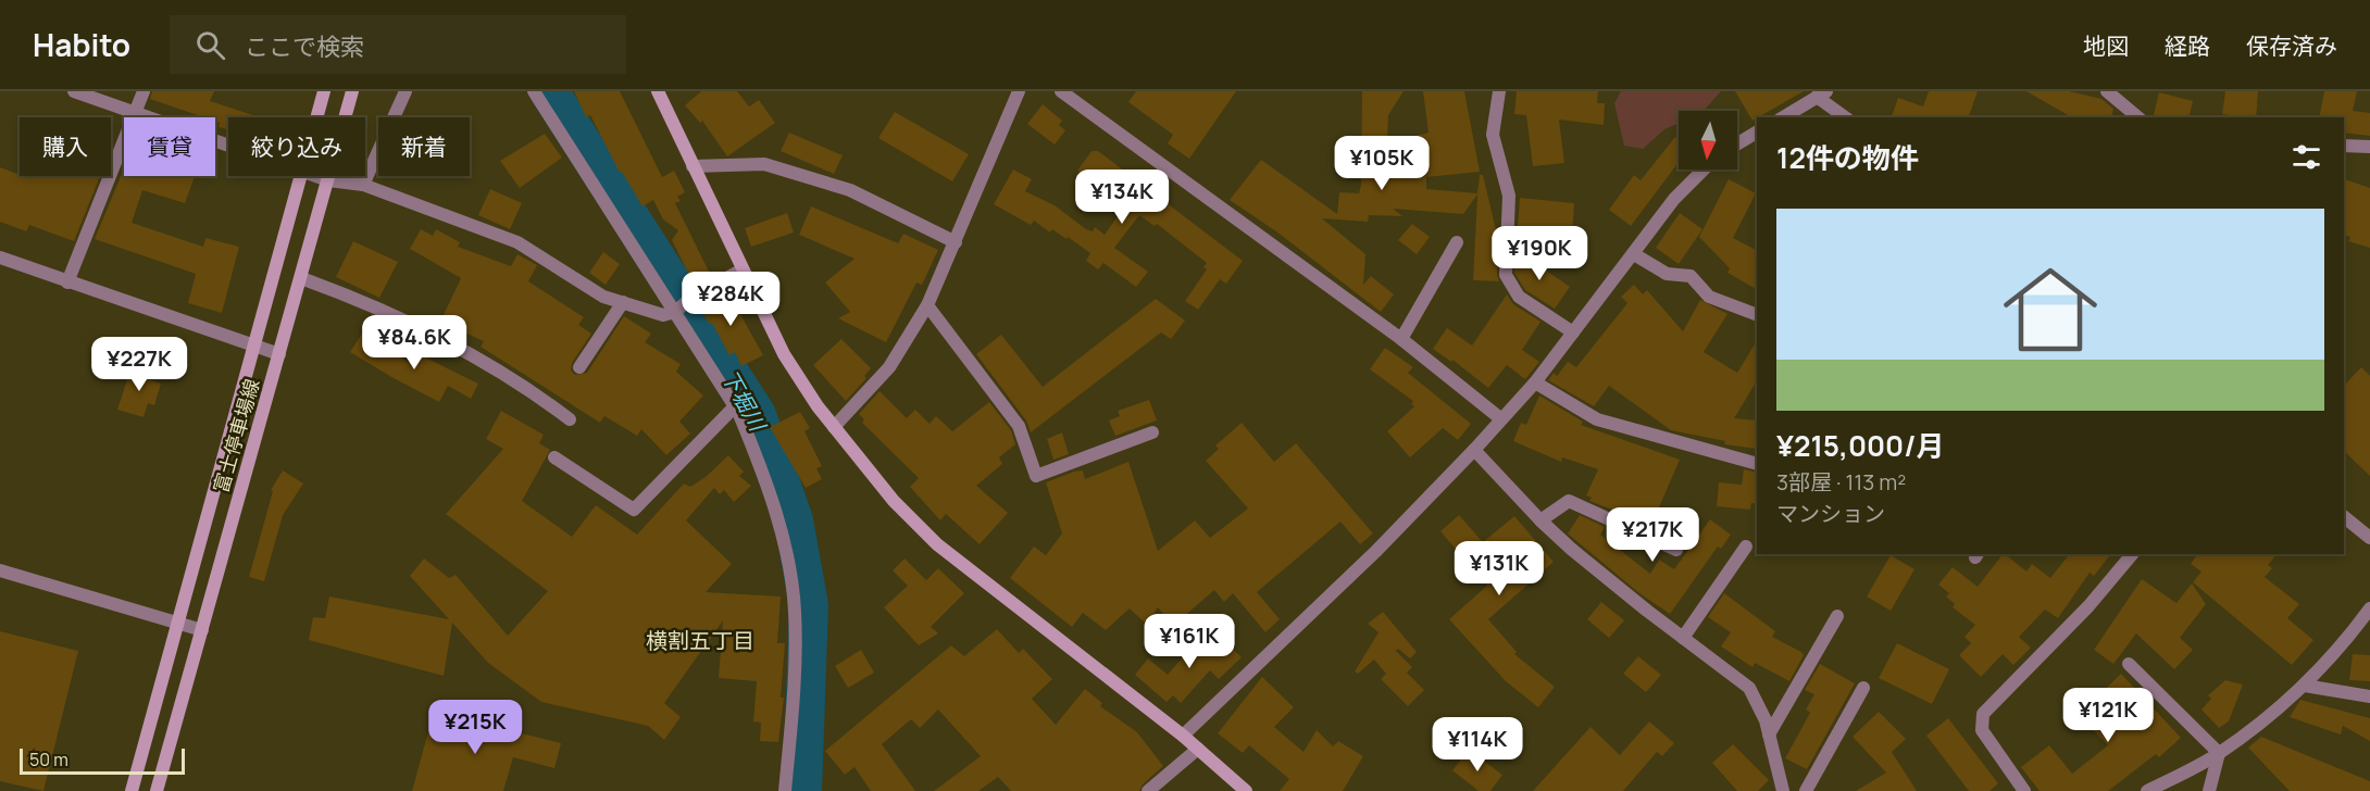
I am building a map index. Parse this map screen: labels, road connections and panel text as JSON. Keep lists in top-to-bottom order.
{
  "streets": {
    "main road": ["富士停車場線"]
  },
  "districts": ["横割五丁目"],
  "water": ["下堀川"],
  "scale_bar": "50 m",
  "north": "bottom",
  "page": {
    "header": "Habito",
    "search": "ここで検索",
    "nav": ["地図", "経路", "保存済み"],
    "chip": [
      "購入",
      "賃貸",
      "絞り込み",
      "新着"
    ],
    "heading": "12件の物件",
    "price": [
      "¥105K",
      "¥134K",
      "¥190K",
      "¥284K",
      "¥84.6K",
      "¥227K",
      "¥217K",
      "¥131K",
      "¥161K",
      "¥121K",
      "¥215K",
      "¥114K"
    ],
    "list": [
      {
        "name": "¥215,000/月",
        "note": "3部屋 · 113 m² · マンション"
      }
    ],
    "scale": "50 m"
  }
}
